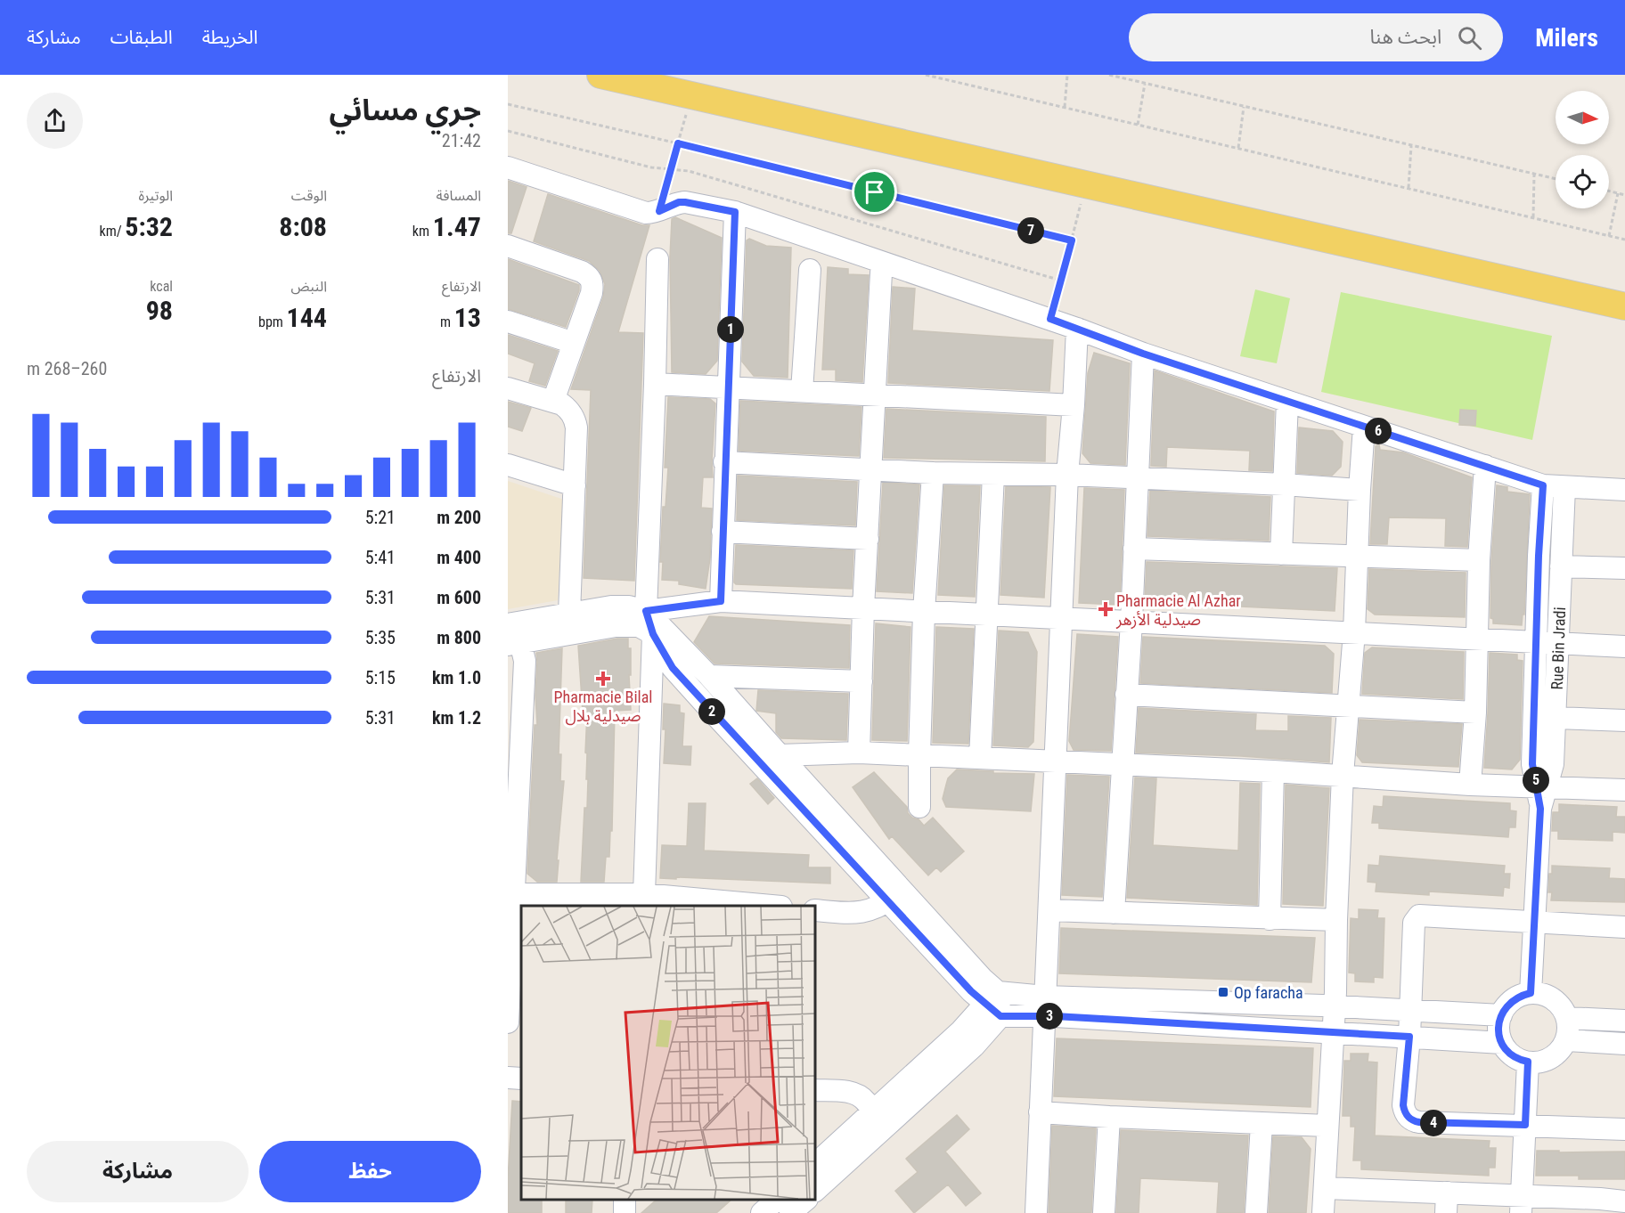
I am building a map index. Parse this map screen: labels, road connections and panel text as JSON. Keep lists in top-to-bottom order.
{
  "streets": {
    "street": ["Rue Bin Jradi"]
  },
  "places": {
    "health": ["Pharmacie Al Azhar صيدلية الأزهر", "Pharmacie Bilal صيدلية بلال"],
    "transit": ["Op faracha"]
  },
  "north": "right",
  "page": {
    "header": "Milers",
    "search": "ابحث هنا",
    "nav": ["الخريطة", "الطبقات", "مشاركة"],
    "heading": ["جري مسائي", "21:42"],
    "stats": [
      ["المسافة", "1.47 km"],
      ["الوقت", "8:08"],
      ["الوتيرة", "5:32 /km"],
      ["الارتفاع", "13 m"],
      ["النبض", "144 bpm"],
      ["kcal", "98"]
    ],
    "pins": [
      "7",
      "1",
      "6",
      "2",
      "5",
      "3",
      "4"
    ],
    "chart": ["الارتفاع", "260–268 m"],
    "list": [
      {
        "name": "200 m",
        "note": "5:21"
      },
      {
        "name": "400 m",
        "note": "5:41"
      },
      {
        "name": "600 m",
        "note": "5:31"
      },
      {
        "name": "800 m",
        "note": "5:35"
      },
      {
        "name": "1.0 km",
        "note": "5:15"
      },
      {
        "name": "1.2 km",
        "note": "5:31"
      }
    ],
    "buttons": ["حفظ", "مشاركة"]
  }
}
